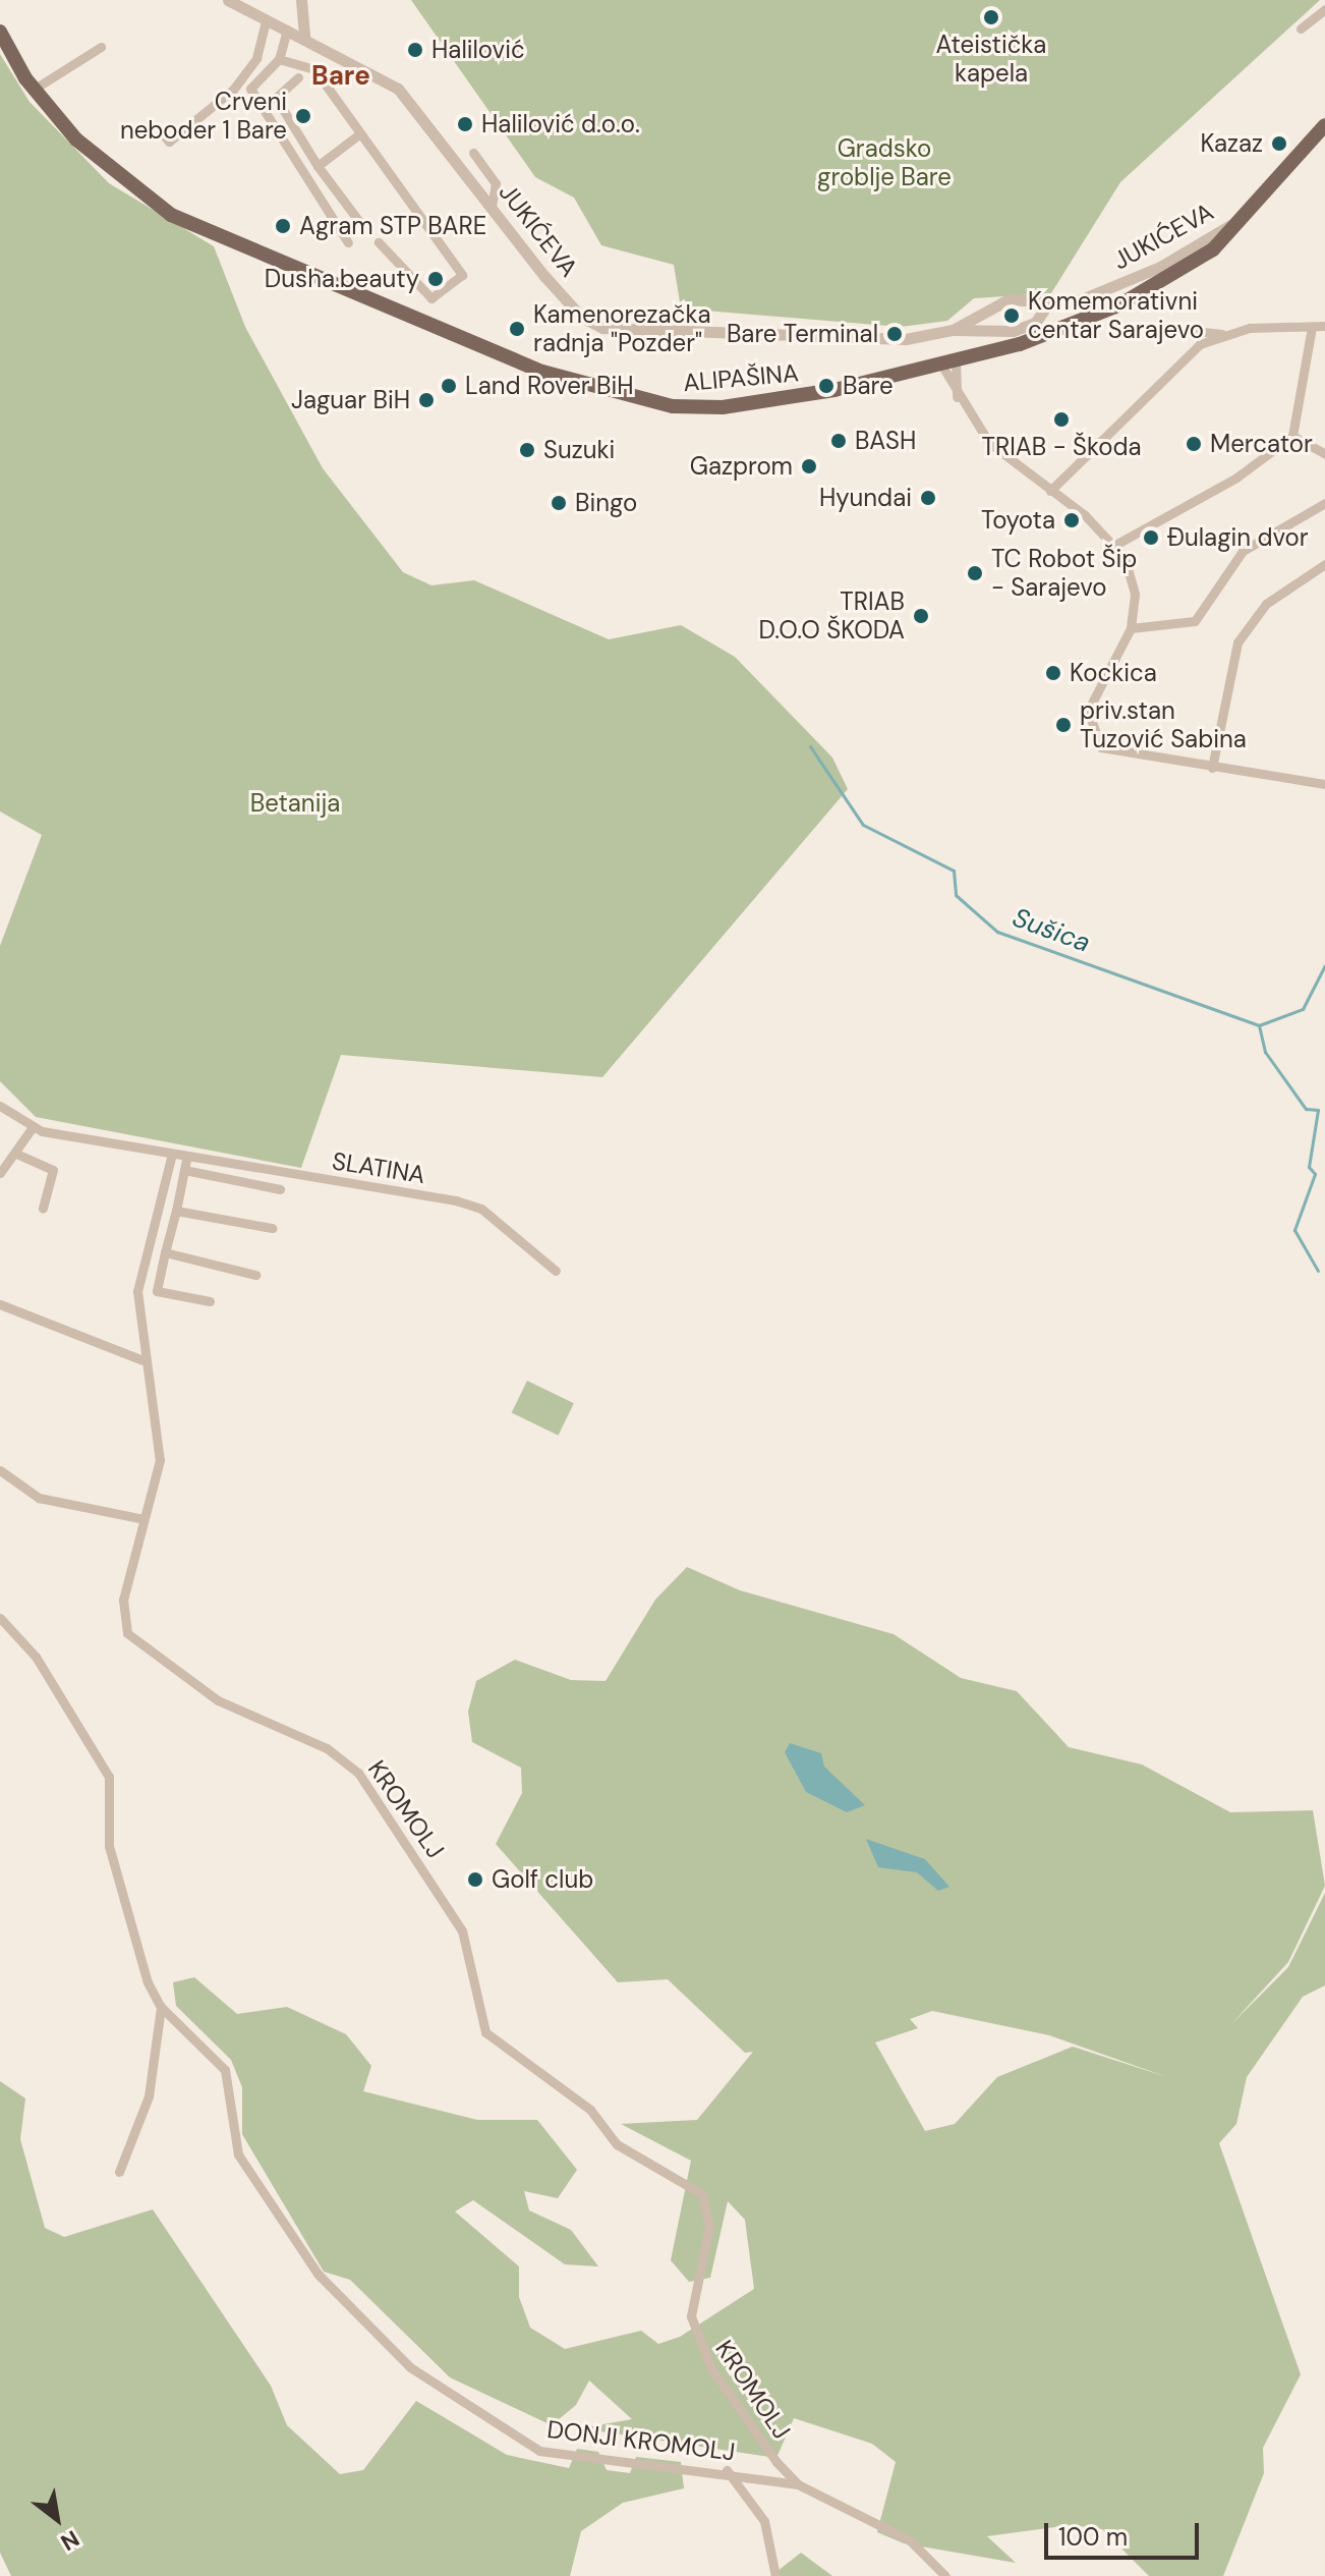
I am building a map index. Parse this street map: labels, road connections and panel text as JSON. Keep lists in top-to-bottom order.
{
  "streets": {
    "main road": ["ALIPAŠINA"],
    "street": [
      "JUKIĆEVA",
      "SLATINA",
      "KROMOLJ",
      "DONJI KROMOLJ"
    ]
  },
  "crossings": [
    ["JUKIĆEVA", "ALIPAŠINA"],
    ["SLATINA", "KROMOLJ"],
    ["KROMOLJ", "DONJI KROMOLJ"]
  ],
  "districts": ["Bare"],
  "water": ["Sušica"],
  "parks": ["Gradsko groblje Bare", "Betanija"],
  "places": [
    "Ateistička kapela",
    "Halilović",
    "Crveni neboder 1 Bare",
    "Halilović d.o.o.",
    "Kazaz",
    "Agram STP BARE",
    "Dusha.beauty",
    "Komemorativni centar Sarajevo",
    "Kamenorezačka radnja \"Pozder\"",
    "Bare Terminal",
    "Land Rover BiH",
    "Bare",
    "Jaguar BiH",
    "TRIAB - Škoda",
    "BASH",
    "Mercator",
    "Suzuki",
    "Gazprom",
    "Hyundai",
    "Bingo",
    "Toyota",
    "Đulagin dvor",
    "TC Robot Šip - Sarajevo",
    "TRIAB D.O.O ŠKODA",
    "Kockica",
    "priv.stan Tuzović Sabina",
    "Golf club"
  ],
  "scale_bar": "100 m",
  "north": "bottom right"
}
